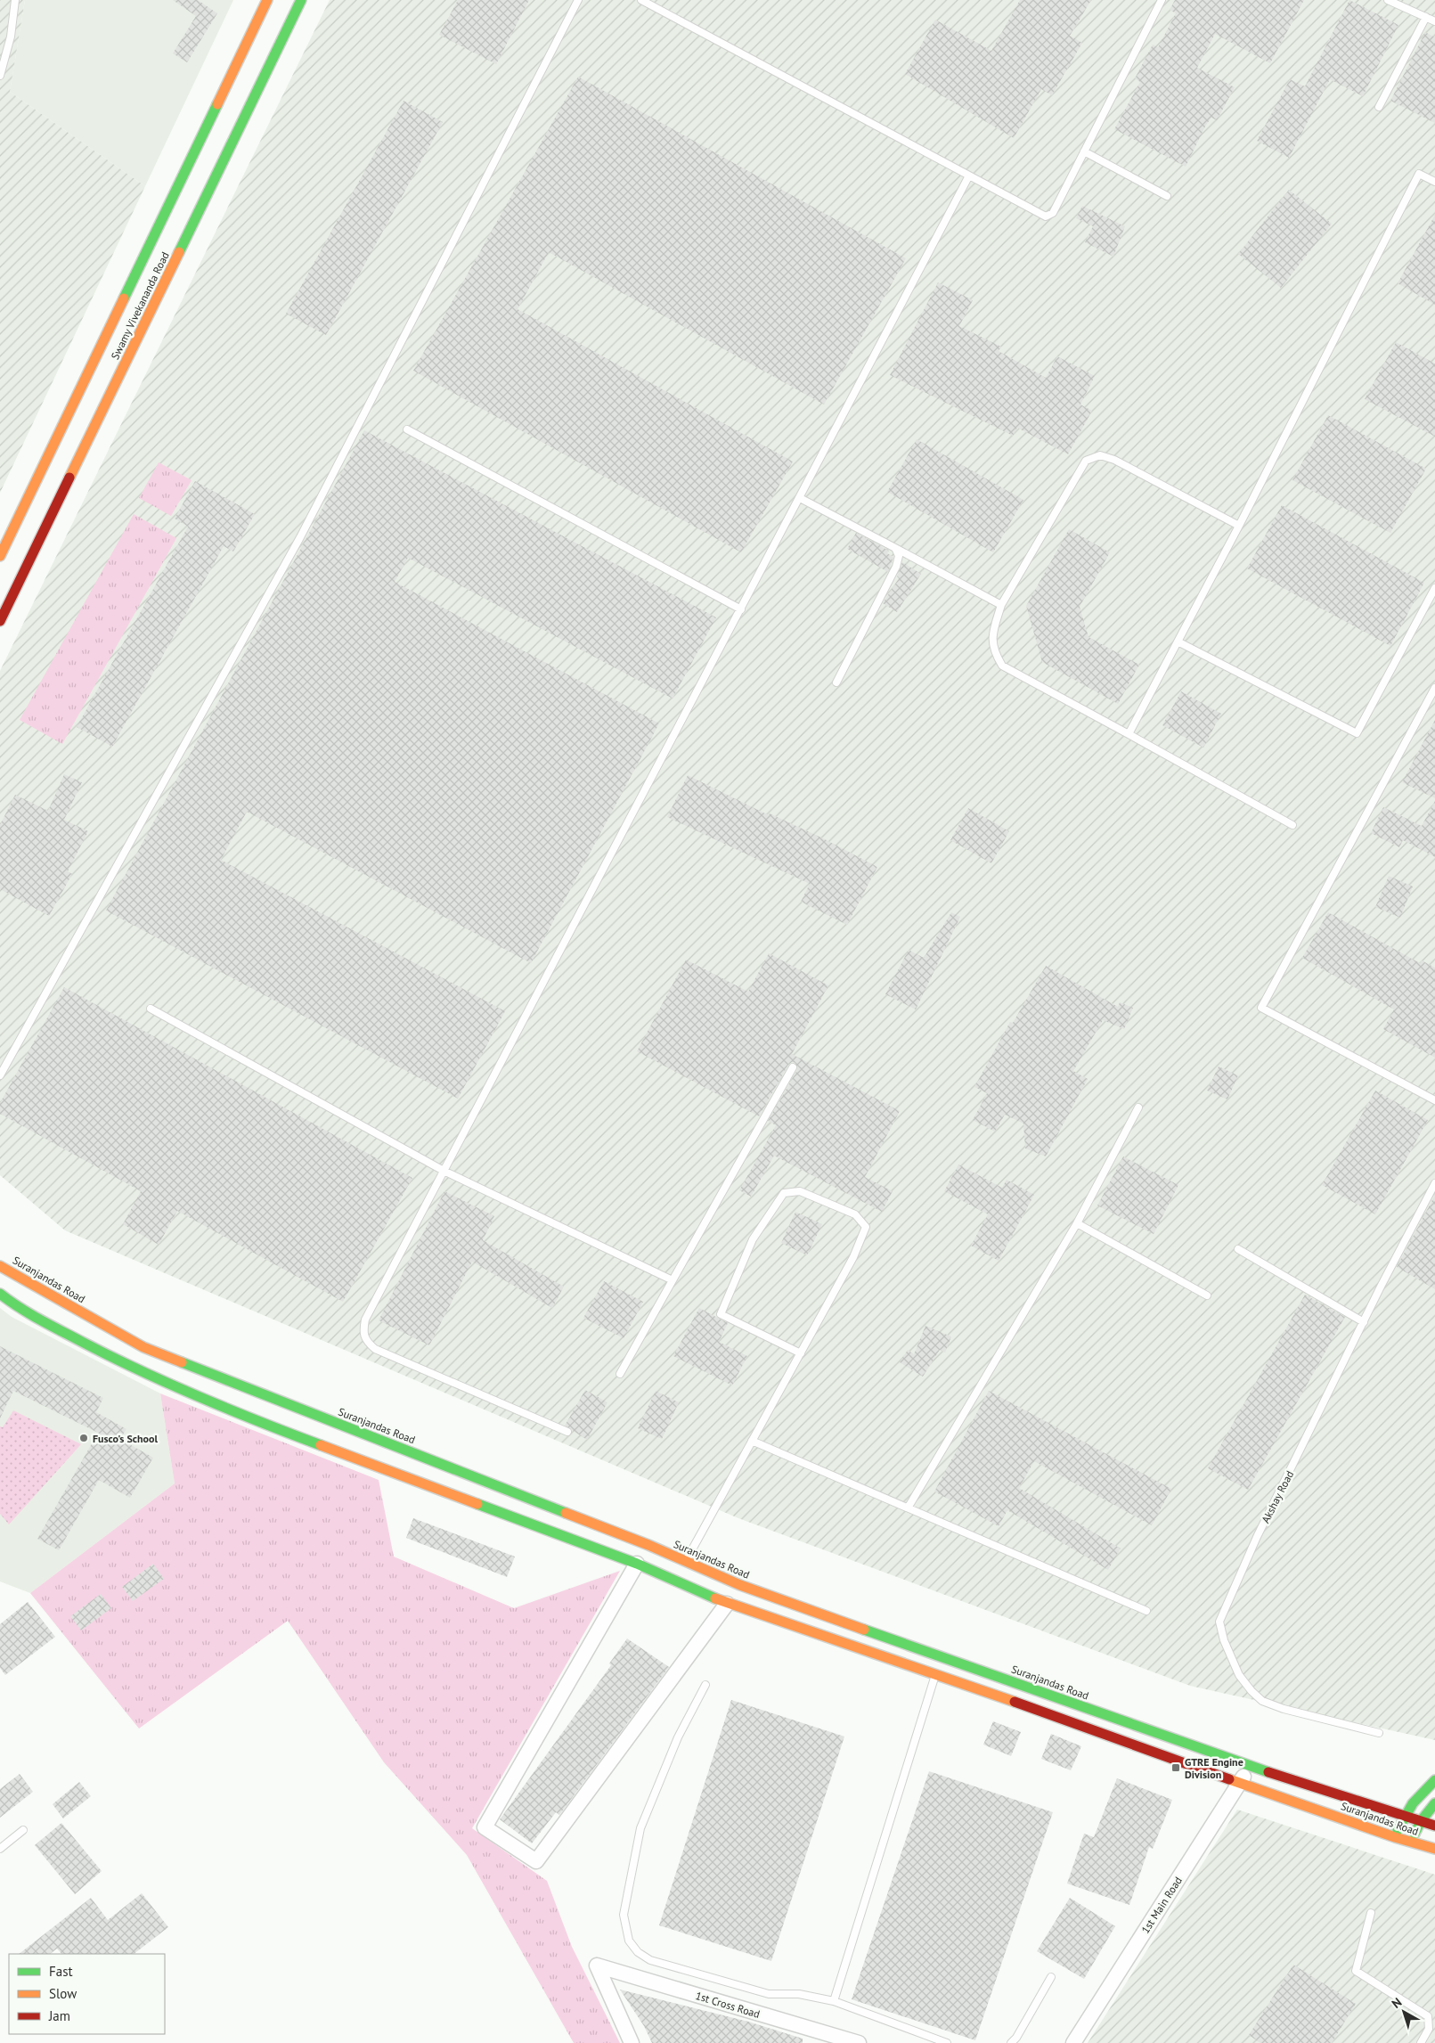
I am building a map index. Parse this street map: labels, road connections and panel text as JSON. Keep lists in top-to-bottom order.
{
  "streets": {
    "main road": ["Swamy Vivekananda Road", "Suranjandas Road"],
    "street": ["1st Main Road", "1st Cross Road"],
    "lane": ["Akshay Road"]
  },
  "crossings": [
    ["Suranjandas Road", "1st Main Road"]
  ],
  "places": {
    "other": ["Fusco's School"],
    "transit": ["GTRE Engine Division"]
  },
  "legend": ["Fast", "Slow", "Jam"],
  "north": "top left"
}
